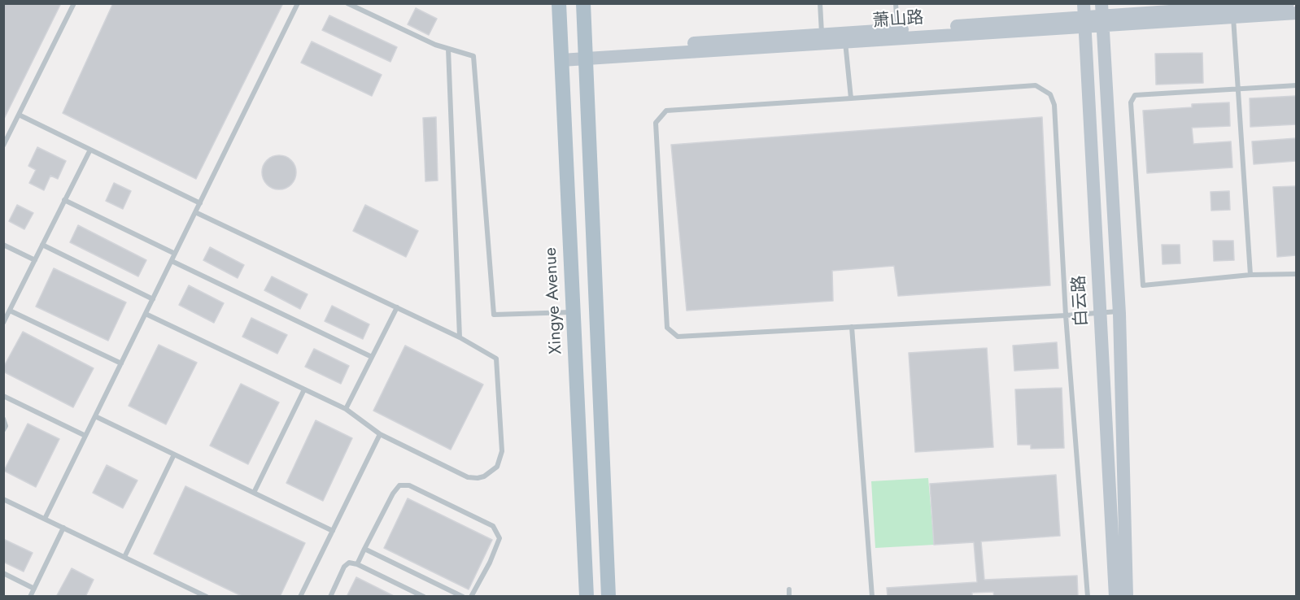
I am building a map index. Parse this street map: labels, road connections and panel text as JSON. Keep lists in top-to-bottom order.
{
  "streets": {
    "main road": ["Xingye Avenue"],
    "street": ["萧山路", "白云路"]
  },
  "crossings": [
    ["萧山路", "Xingye Avenue"],
    ["萧山路", "白云路"]
  ]
}
